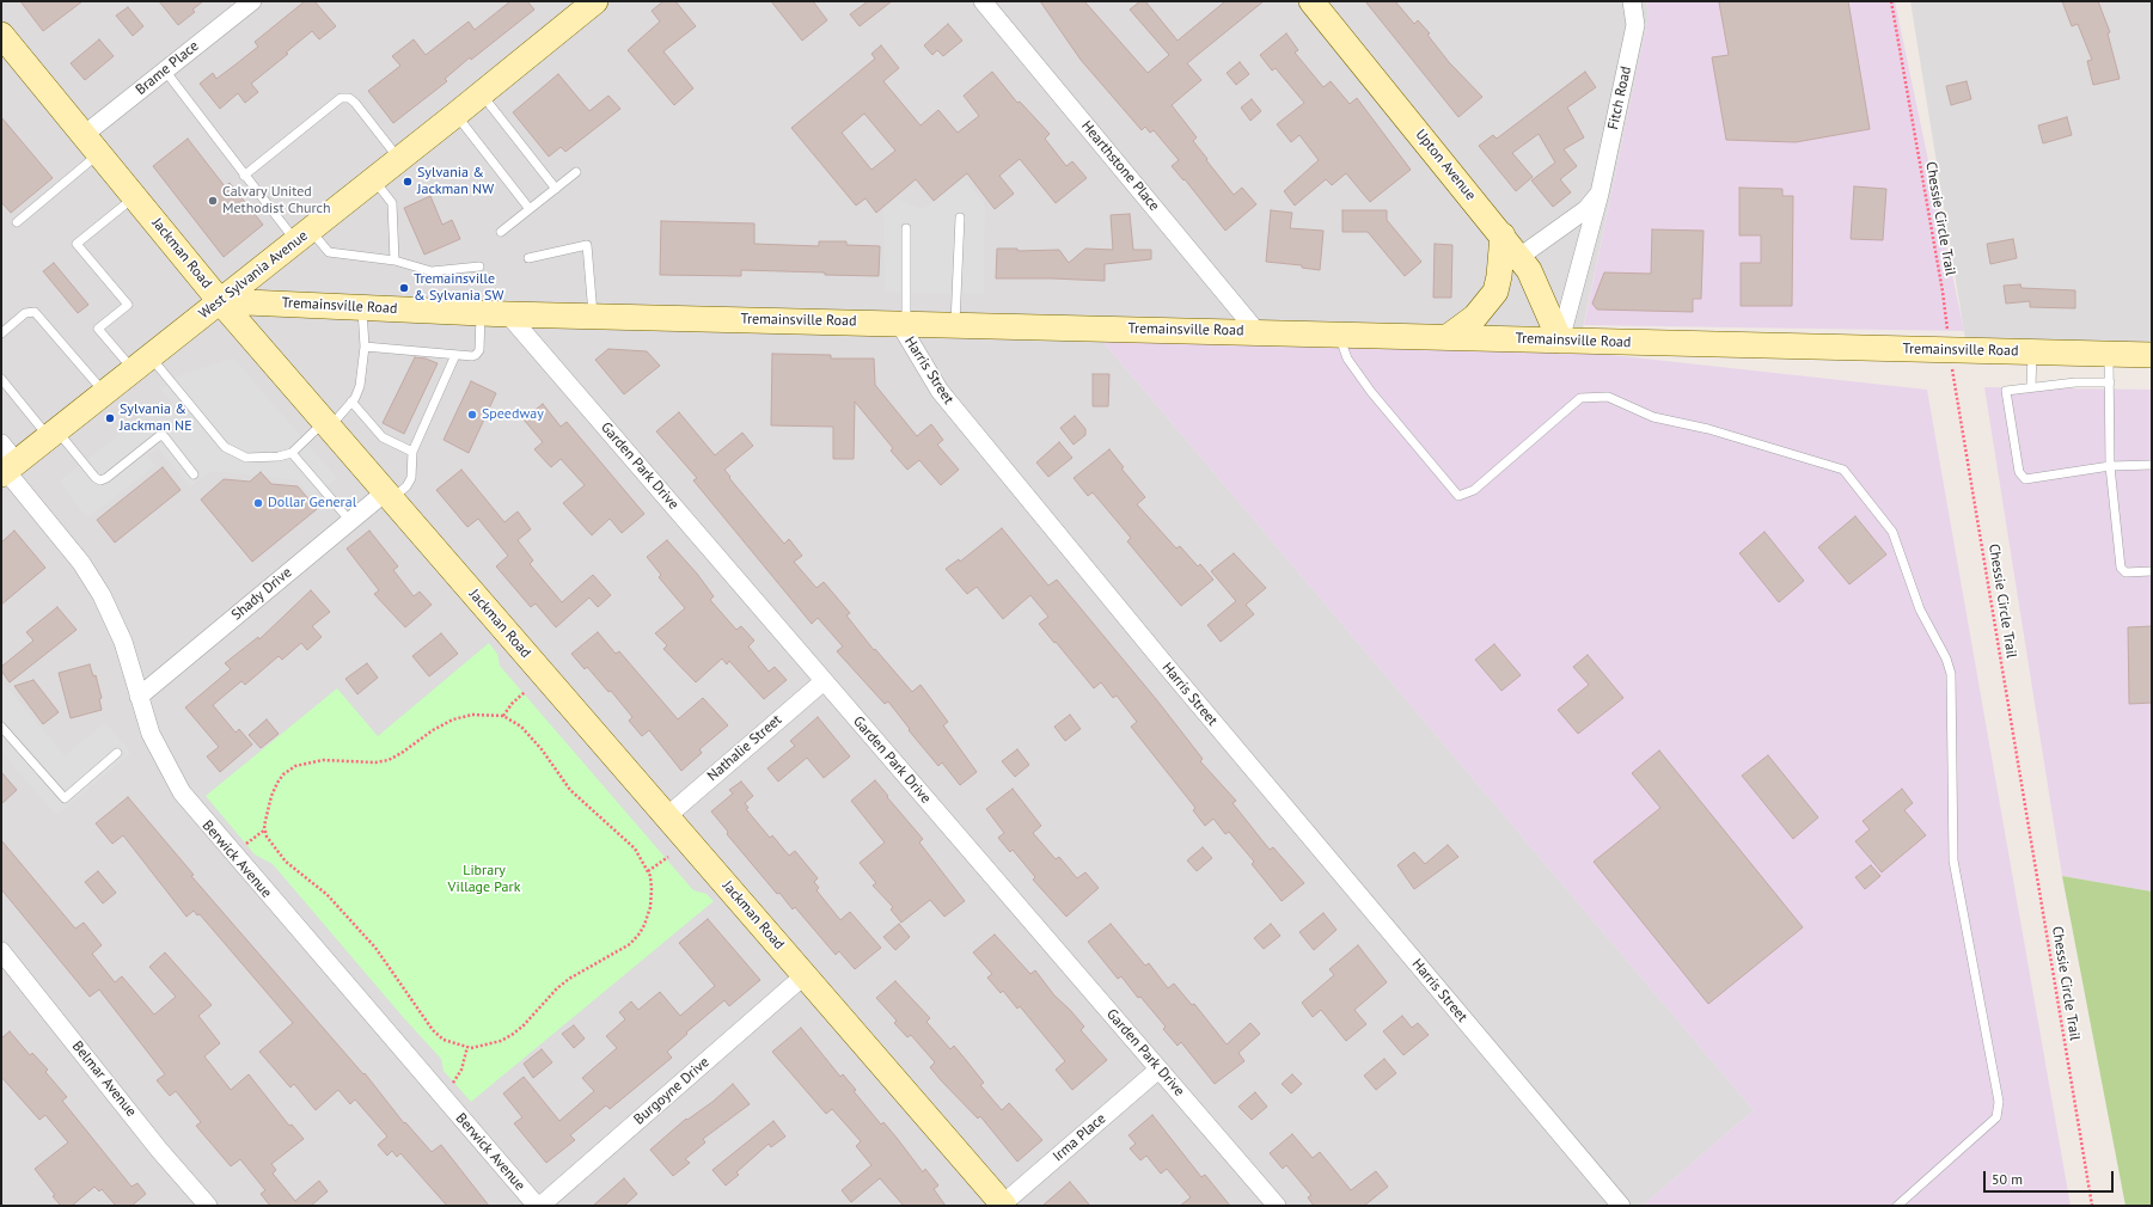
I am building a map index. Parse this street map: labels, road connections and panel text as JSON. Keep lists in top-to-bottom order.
{
  "streets": {
    "street": [
      "Brame Place",
      "Fitch Road",
      "Upton Avenue",
      "Hearthstone Place",
      "Jackman Road",
      "West Sylvania Avenue",
      "Tremainsville Road",
      "Harris Street",
      "Garden Park Drive",
      "Shady Drive",
      "Nathalie Street",
      "Berwick Avenue",
      "Belmar Avenue",
      "Burgoyne Drive",
      "Irma Place"
    ],
    "path": ["Chessie Circle Trail"]
  },
  "crossings": [
    ["Brame Place", "Jackman Road"],
    ["Fitch Road", "Upton Avenue"],
    ["Fitch Road", "Tremainsville Road"],
    ["Upton Avenue", "Tremainsville Road"],
    ["Hearthstone Place", "Tremainsville Road"],
    ["Chessie Circle Trail", "Tremainsville Road"],
    ["Jackman Road", "West Sylvania Avenue"],
    ["Jackman Road", "Tremainsville Road"],
    ["Jackman Road", "Shady Drive"],
    ["Jackman Road", "Nathalie Street"],
    ["Jackman Road", "Burgoyne Drive"],
    ["Jackman Road", "Irma Place"],
    ["West Sylvania Avenue", "Tremainsville Road"],
    ["West Sylvania Avenue", "Berwick Avenue"],
    ["Tremainsville Road", "Harris Street"],
    ["Tremainsville Road", "Garden Park Drive"],
    ["Garden Park Drive", "Nathalie Street"],
    ["Garden Park Drive", "Irma Place"],
    ["Shady Drive", "Berwick Avenue"],
    ["Berwick Avenue", "Burgoyne Drive"]
  ],
  "parks": ["Library Village Park"],
  "places": [
    "Sylvania & Jackman NW",
    "Calvary United Methodist Church",
    "Tremainsville & Sylvania SW",
    "Speedway",
    "Sylvania & Jackman NE",
    "Dollar General"
  ],
  "scale_bar": "50 m"
}
